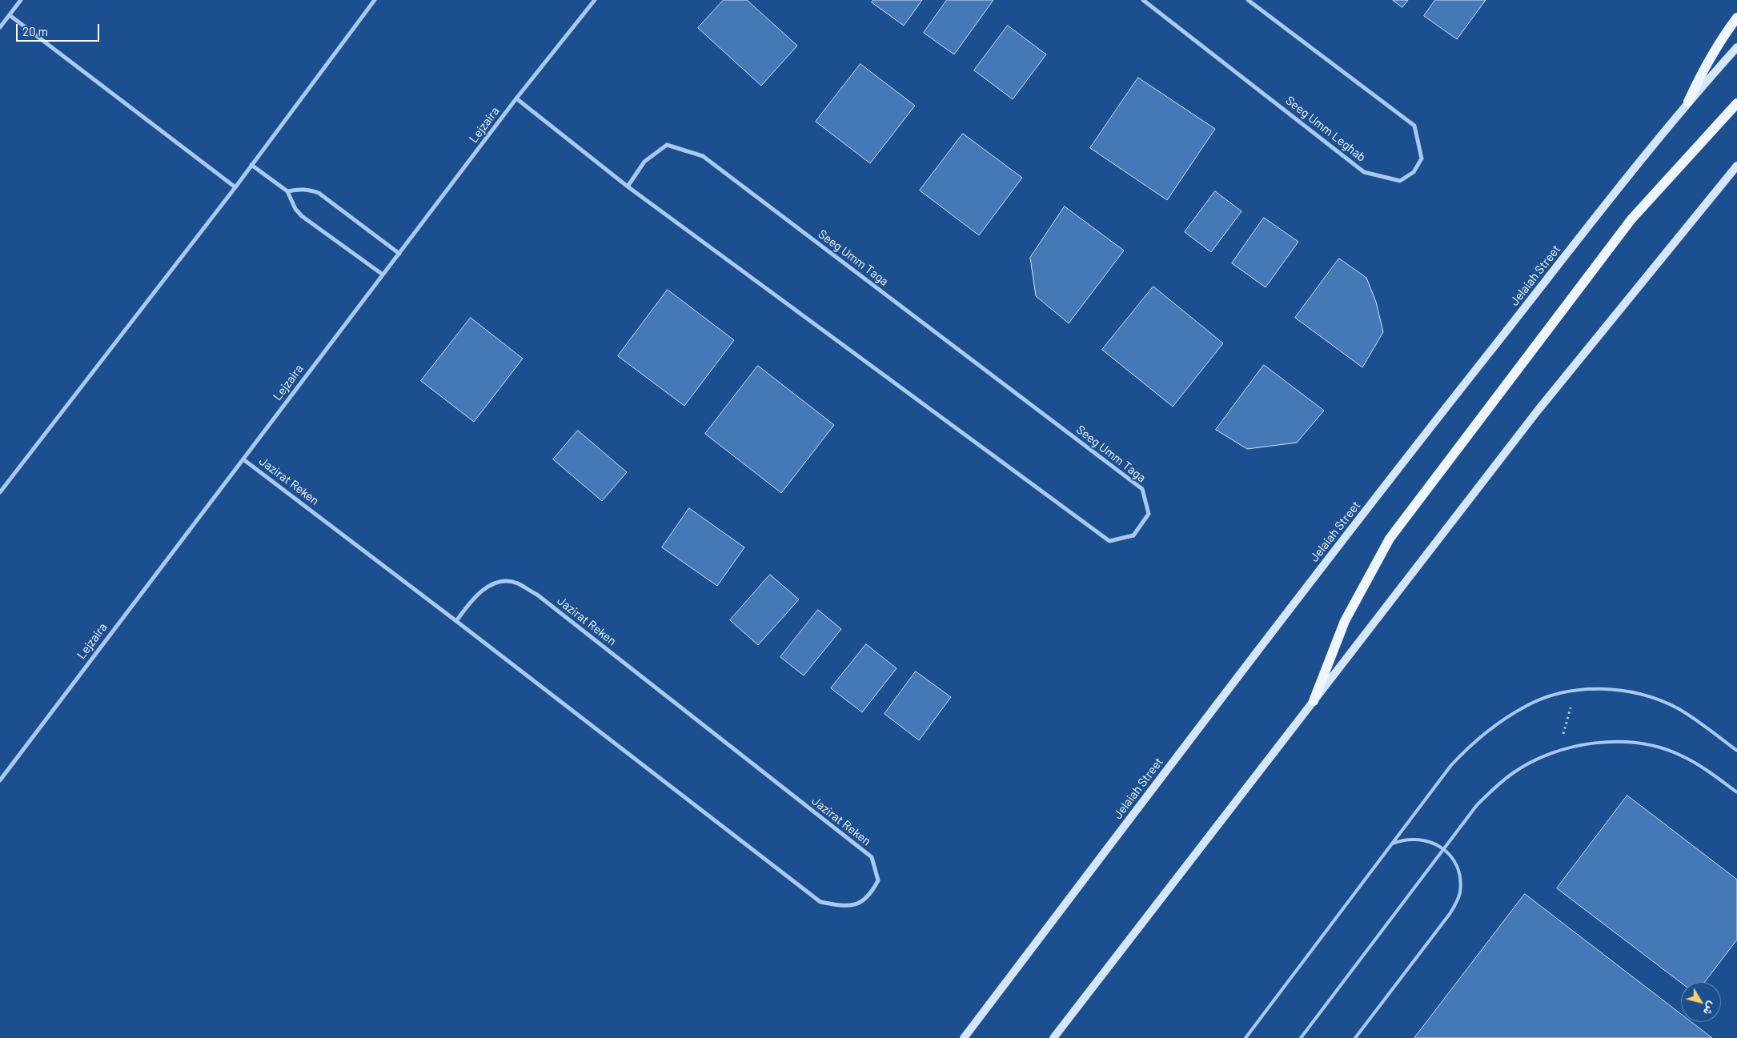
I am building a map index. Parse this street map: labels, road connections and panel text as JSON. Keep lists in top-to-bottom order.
{
  "streets": {
    "main road": ["Jelaiah Street"],
    "street": [
      "Lejzaira",
      "Seeg Umm Leghab",
      "Seeg Umm Taga",
      "Jazirat Reken"
    ]
  },
  "crossings": [
    ["Lejzaira", "Seeg Umm Taga"],
    ["Lejzaira", "Jazirat Reken"]
  ],
  "scale_bar": "20 m",
  "north": "bottom right"
}
